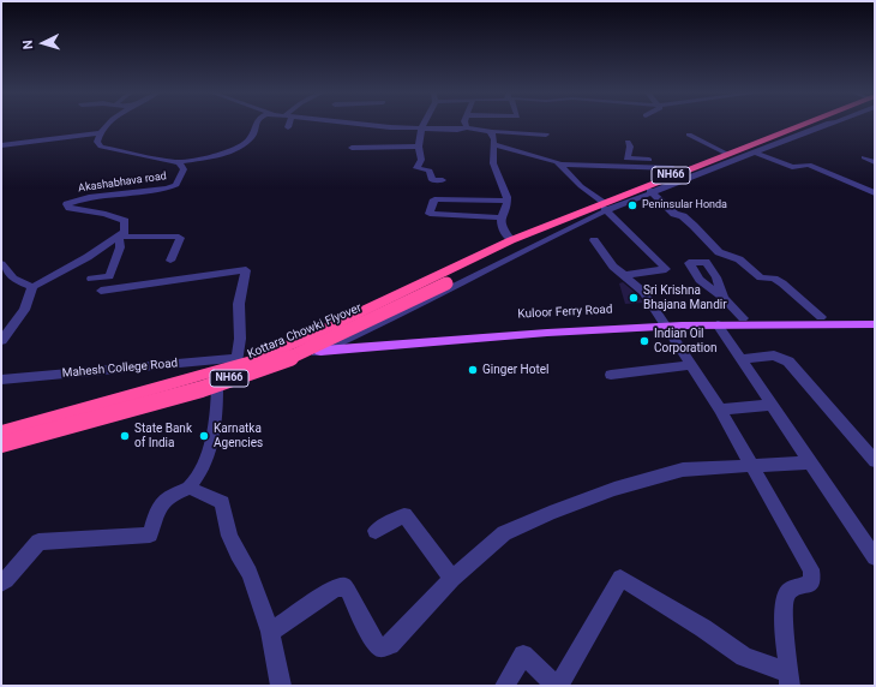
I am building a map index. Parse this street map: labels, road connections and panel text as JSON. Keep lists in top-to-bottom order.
{
  "streets": {
    "highway": ["NH66", "Kottara Chowki Flyover"],
    "main road": ["Kuloor Ferry Road"],
    "street": ["Akashabhava road", "Mahesh College Road"]
  },
  "crossings": [
    ["NH66", "Kottara Chowki Flyover"],
    ["NH66", "Mahesh College Road"]
  ],
  "places": [
    "Peninsular Honda",
    "Sri Krishna Bhajana Mandir",
    "Indian Oil Corporation",
    "Ginger Hotel",
    "State Bank of India",
    "Karnatka Agencies"
  ],
  "north": "left"
}
